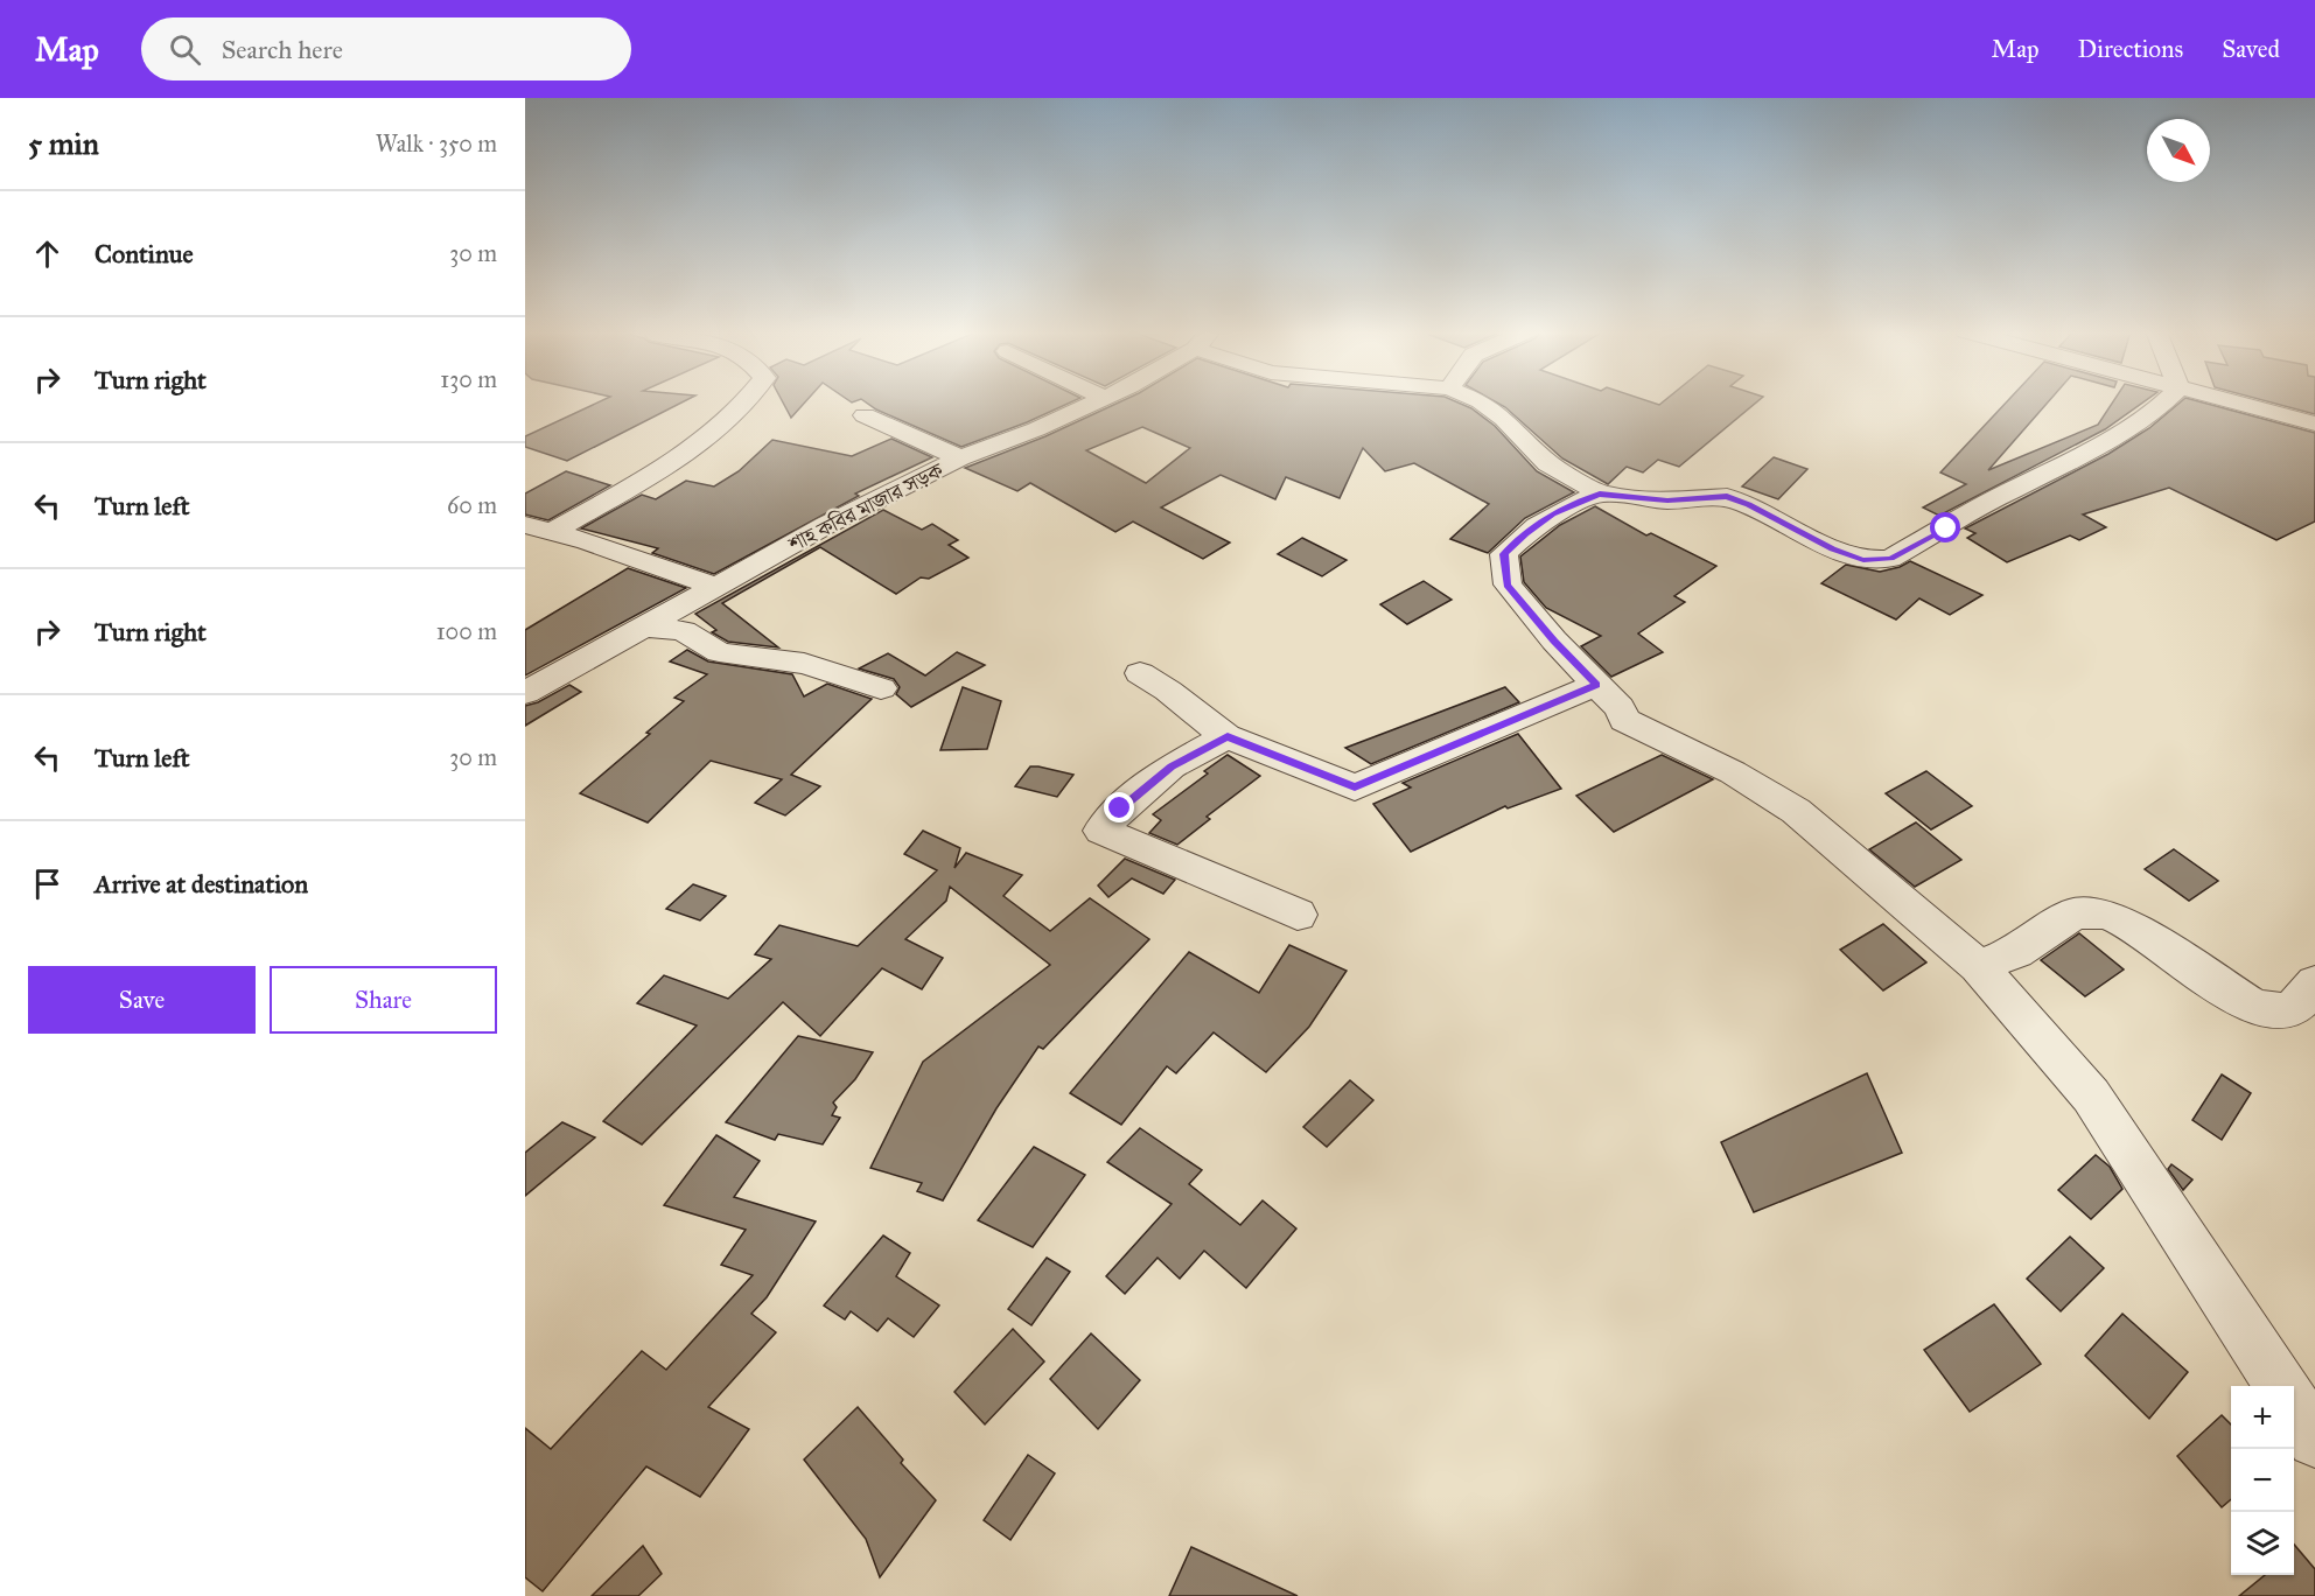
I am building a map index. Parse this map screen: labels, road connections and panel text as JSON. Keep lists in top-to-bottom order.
{
  "streets": {
    "street": ["শাহ কবির মাজার সড়ক"]
  },
  "north": "bottom right",
  "page": {
    "header": "Map",
    "search": "Search here",
    "nav": ["Map", "Directions", "Saved"],
    "heading": ["5 min", "Walk · 350 m"],
    "list": [
      ["Continue", "30 m"],
      ["Turn right", "130 m"],
      ["Turn left", "60 m"],
      ["Turn right", "100 m"],
      ["Turn left", "30 m"],
      "Arrive at destination"
    ],
    "buttons": ["Save", "Share"],
    "map_buttons": ["+", "−"]
  }
}
